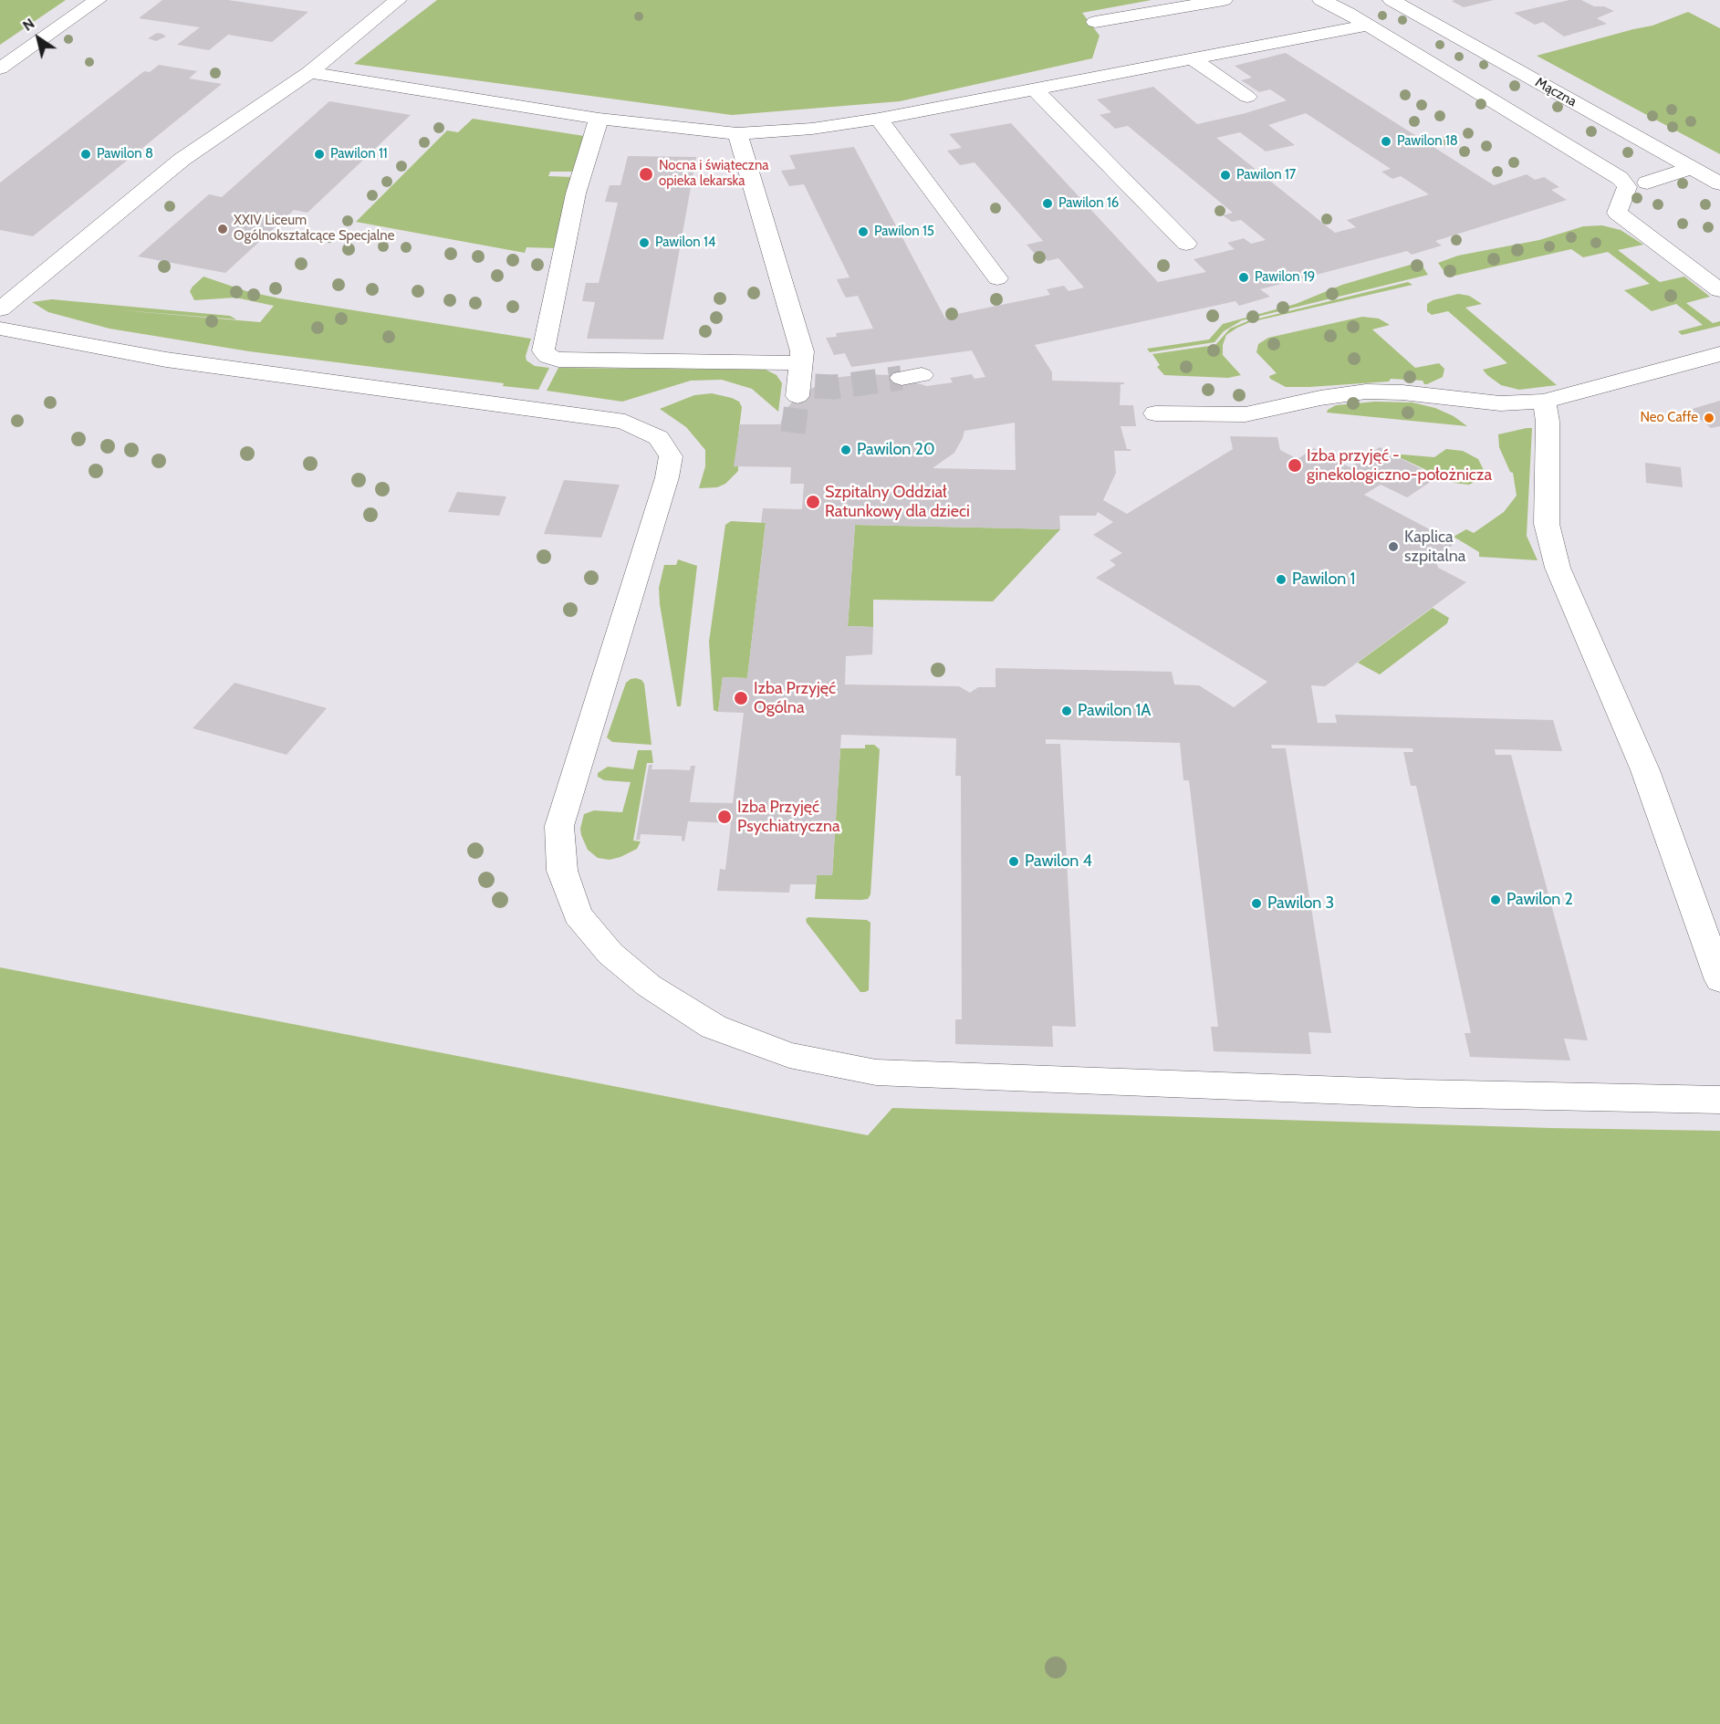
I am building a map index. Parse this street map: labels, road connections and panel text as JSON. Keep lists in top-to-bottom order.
{
  "streets": {
    "street": ["Mączna"]
  },
  "places": [
    "Pawilon 18",
    "Pawilon 8",
    "Pawilon 11",
    "Nocna i świąteczna opieka lekarska",
    "Pawilon 17",
    "Pawilon 16",
    "XXIV Liceum Ogólnokształcące Specjalne",
    "Pawilon 15",
    "Pawilon 14",
    "Pawilon 19",
    "Neo Caffe",
    "Pawilon 20",
    "Izba przyjęć - ginekologiczno-położnicza",
    "Szpitalny Oddział Ratunkowy dla dzieci",
    "Kaplica szpitalna",
    "Pawilon 1",
    "Izba Przyjęć Ogólna",
    "Pawilon 1A",
    "Izba Przyjęć Psychiatryczna",
    "Pawilon 4",
    "Pawilon 2",
    "Pawilon 3"
  ],
  "north": "top left"
}
